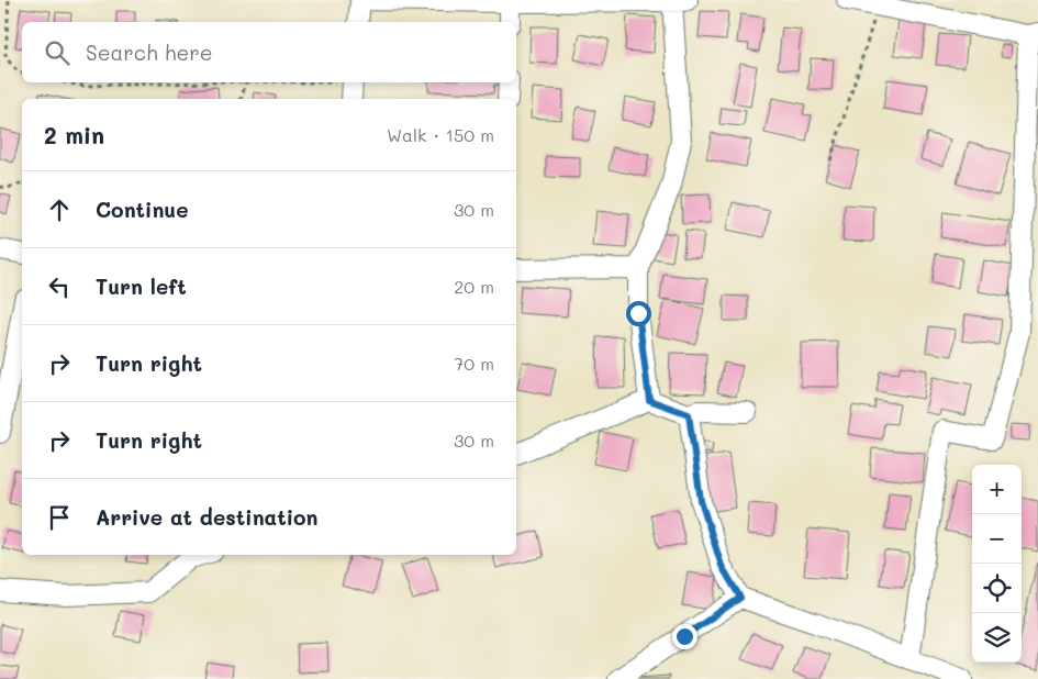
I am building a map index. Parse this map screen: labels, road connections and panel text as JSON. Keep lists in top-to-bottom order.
{
  "page": {
    "search": "Search here",
    "heading": ["2 min", "Walk · 150 m"],
    "list": [
      ["Continue", "30 m"],
      ["Turn left", "20 m"],
      ["Turn right", "70 m"],
      ["Turn right", "30 m"],
      "Arrive at destination"
    ],
    "map_buttons": ["+", "−"]
  }
}
